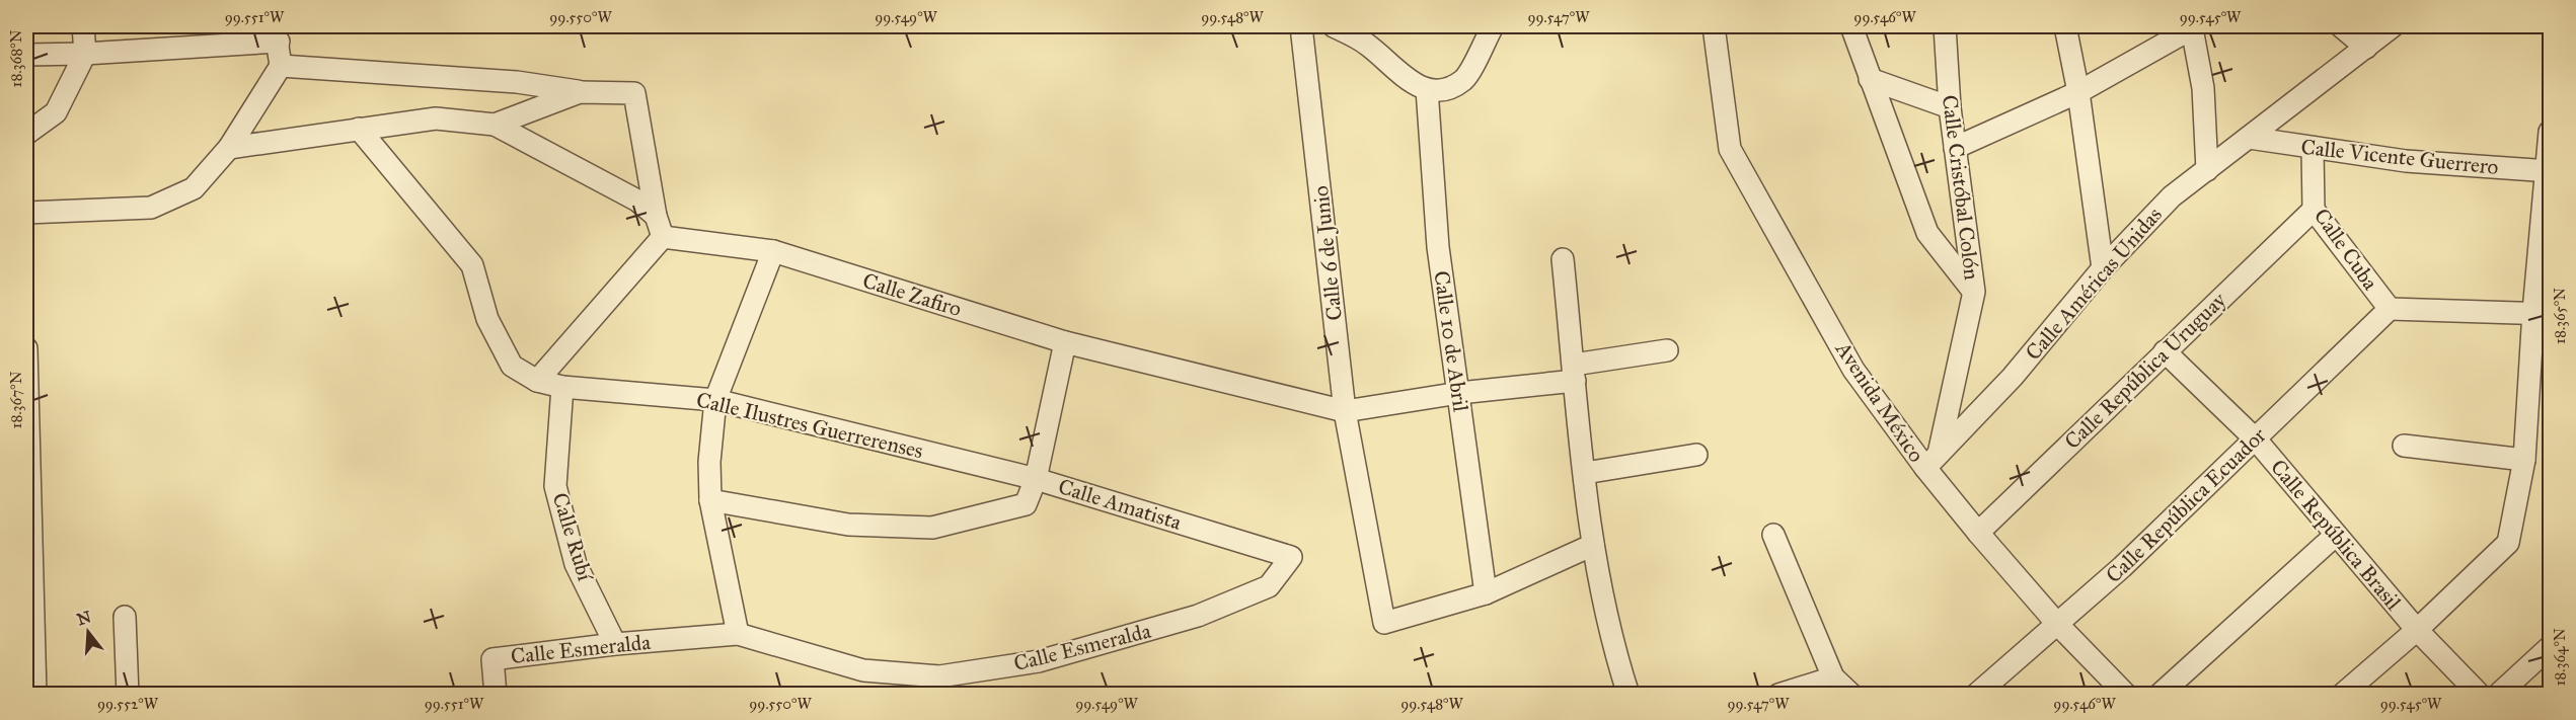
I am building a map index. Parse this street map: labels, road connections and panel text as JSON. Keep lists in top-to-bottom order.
{
  "streets": {
    "street": [
      "Calle Vicente Guerrero",
      "Calle Cristóbal Colón",
      "Calle Cuba",
      "Calle 6 de Junio",
      "Calle Américas Unidas",
      "Calle Zafiro",
      "Calle 10 de Abril",
      "Calle República Uruguay",
      "Avenida México",
      "Calle Ilustres Guerrerenses",
      "Calle Amatista",
      "Calle República Ecuador",
      "Calle República Brasil",
      "Calle Rubí",
      "Calle Esmeralda"
    ]
  },
  "crossings": [
    ["Calle Vicente Guerrero", "Calle Cuba"],
    ["Calle Vicente Guerrero", "Calle Américas Unidas"],
    ["Calle Cristóbal Colón", "Calle Américas Unidas"],
    ["Calle Cristóbal Colón", "Avenida México"],
    ["Calle Cuba", "Calle República Uruguay"],
    ["Calle Cuba", "Calle República Ecuador"],
    ["Calle 6 de Junio", "Calle Zafiro"],
    ["Calle 6 de Junio", "Calle 10 de Abril"],
    ["Calle Américas Unidas", "Avenida México"],
    ["Calle República Uruguay", "Avenida México"],
    ["Calle República Uruguay", "Calle República Brasil"],
    ["Avenida México", "Calle República Ecuador"],
    ["Calle Ilustres Guerrerenses", "Calle Amatista"],
    ["Calle Ilustres Guerrerenses", "Calle Rubí"],
    ["Calle Amatista", "Calle Esmeralda"],
    ["Calle República Ecuador", "Calle República Brasil"],
    ["Calle Rubí", "Calle Esmeralda"]
  ],
  "north": "top",
  "coordinates": [
    "99.551°W",
    "99.550°W",
    "99.549°W",
    "99.548°W",
    "99.547°W",
    "99.546°W",
    "99.545°W",
    "18.368°N",
    "18.365°N",
    "18.367°N",
    "18.364°N",
    "99.552°W"
  ]
}
